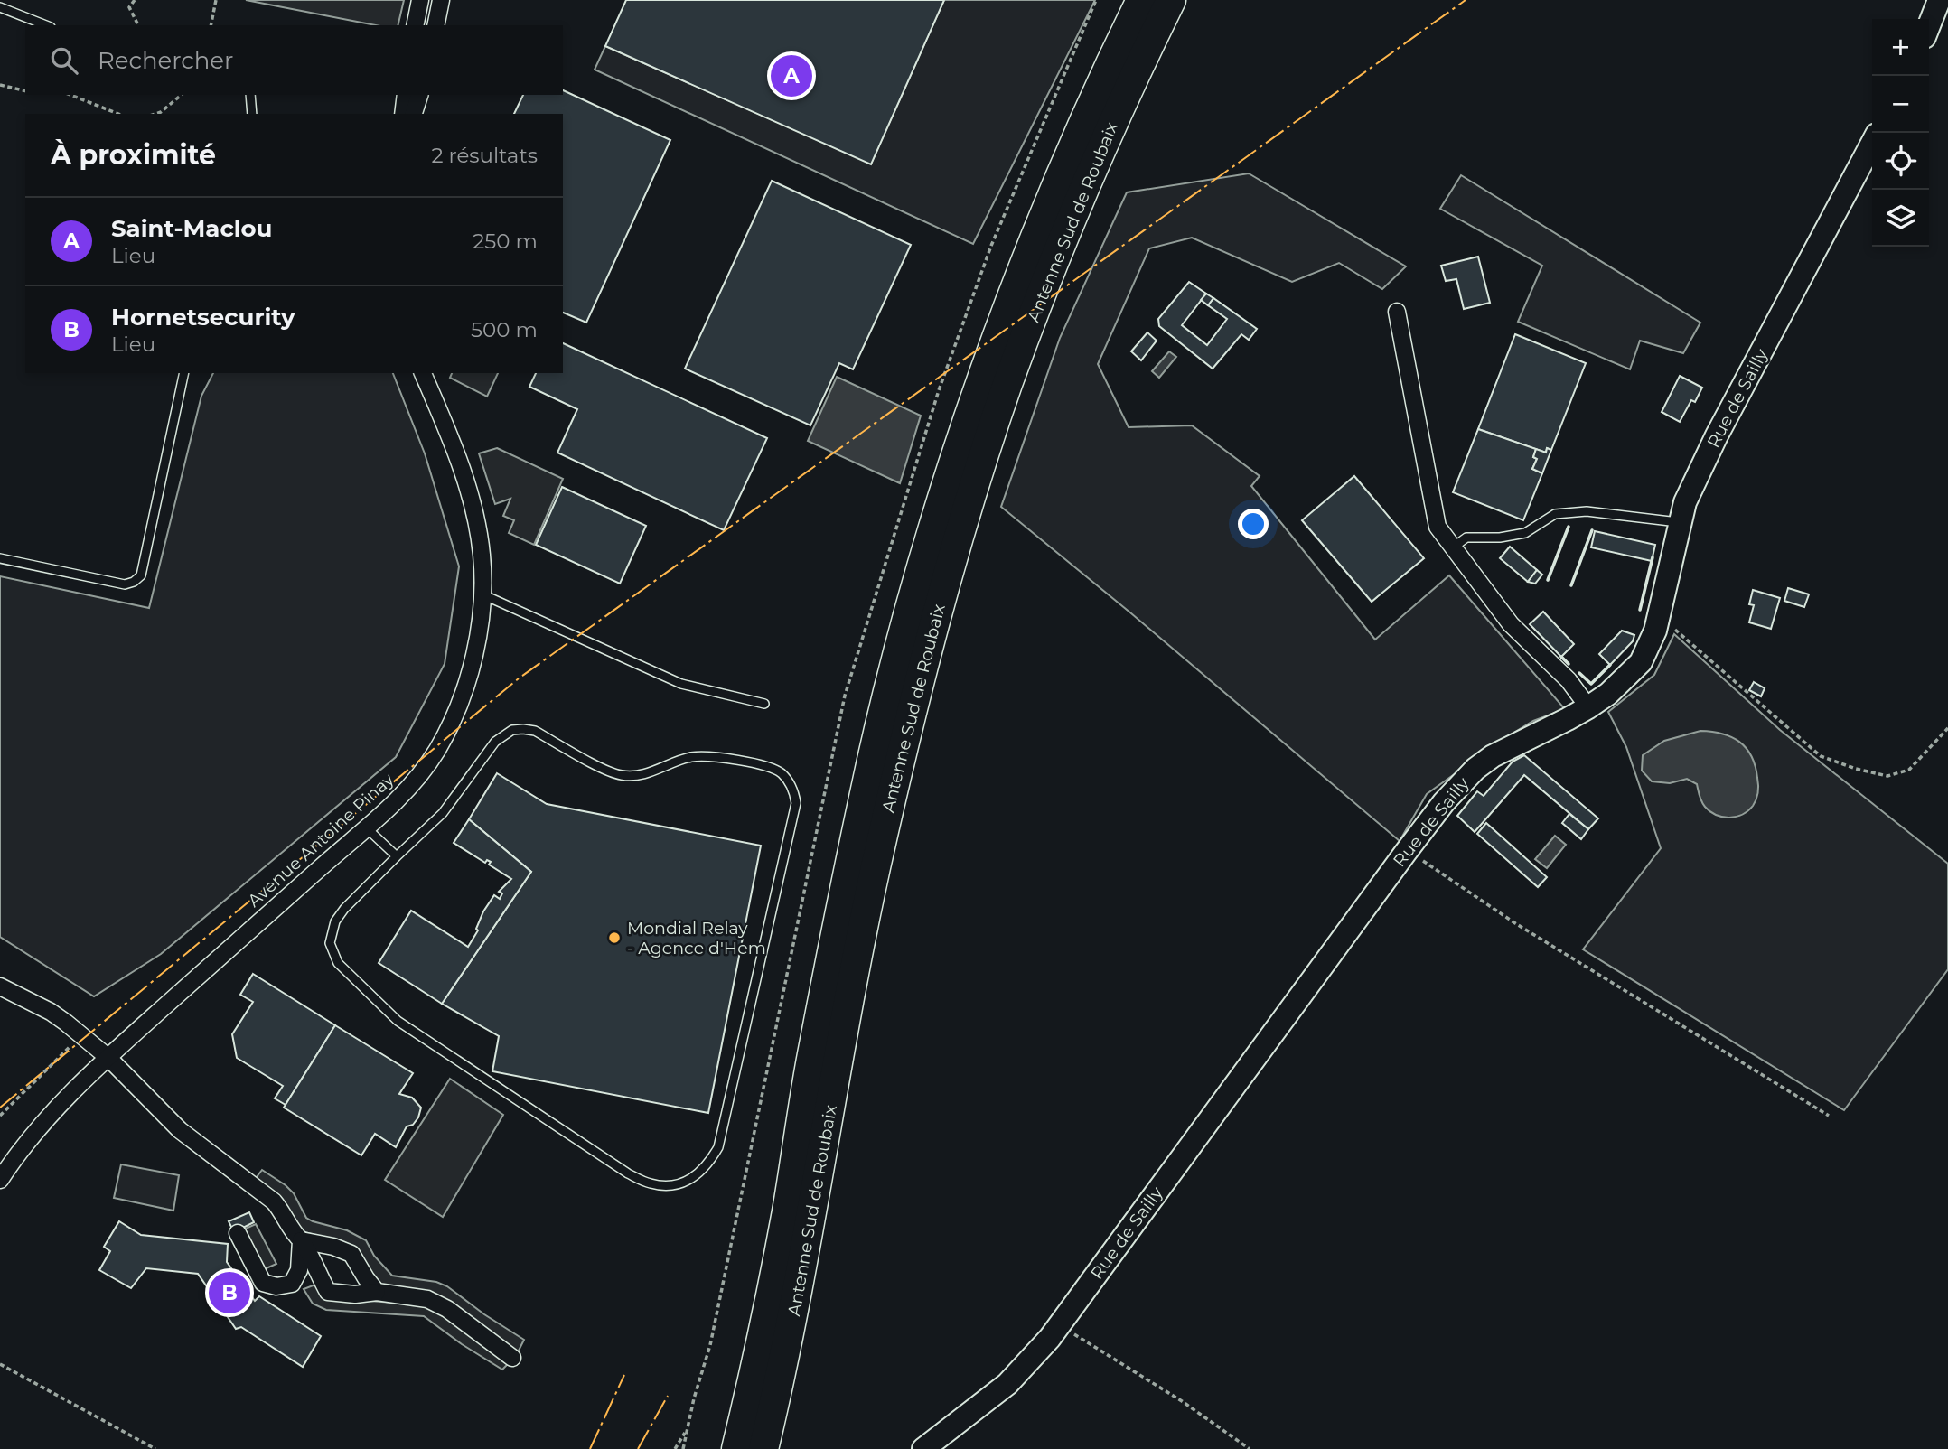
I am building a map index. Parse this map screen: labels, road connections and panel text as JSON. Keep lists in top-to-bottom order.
{
  "streets": {
    "highway": ["Antenne Sud de Roubaix"],
    "street": ["Rue de Sailly", "Avenue Antoine Pinay"]
  },
  "places": ["Mondial Relay - Agence d'Hem"],
  "page": {
    "map_buttons": ["+", "−"],
    "search": "Rechercher",
    "pins": ["A", "B"],
    "heading": ["À proximité", "2 résultats"],
    "list": [
      {
        "mark": "A",
        "name": "Saint-Maclou",
        "note": "Lieu",
        "value": "250 m"
      },
      {
        "mark": "B",
        "name": "Hornetsecurity",
        "note": "Lieu",
        "value": "500 m"
      }
    ]
  }
}
